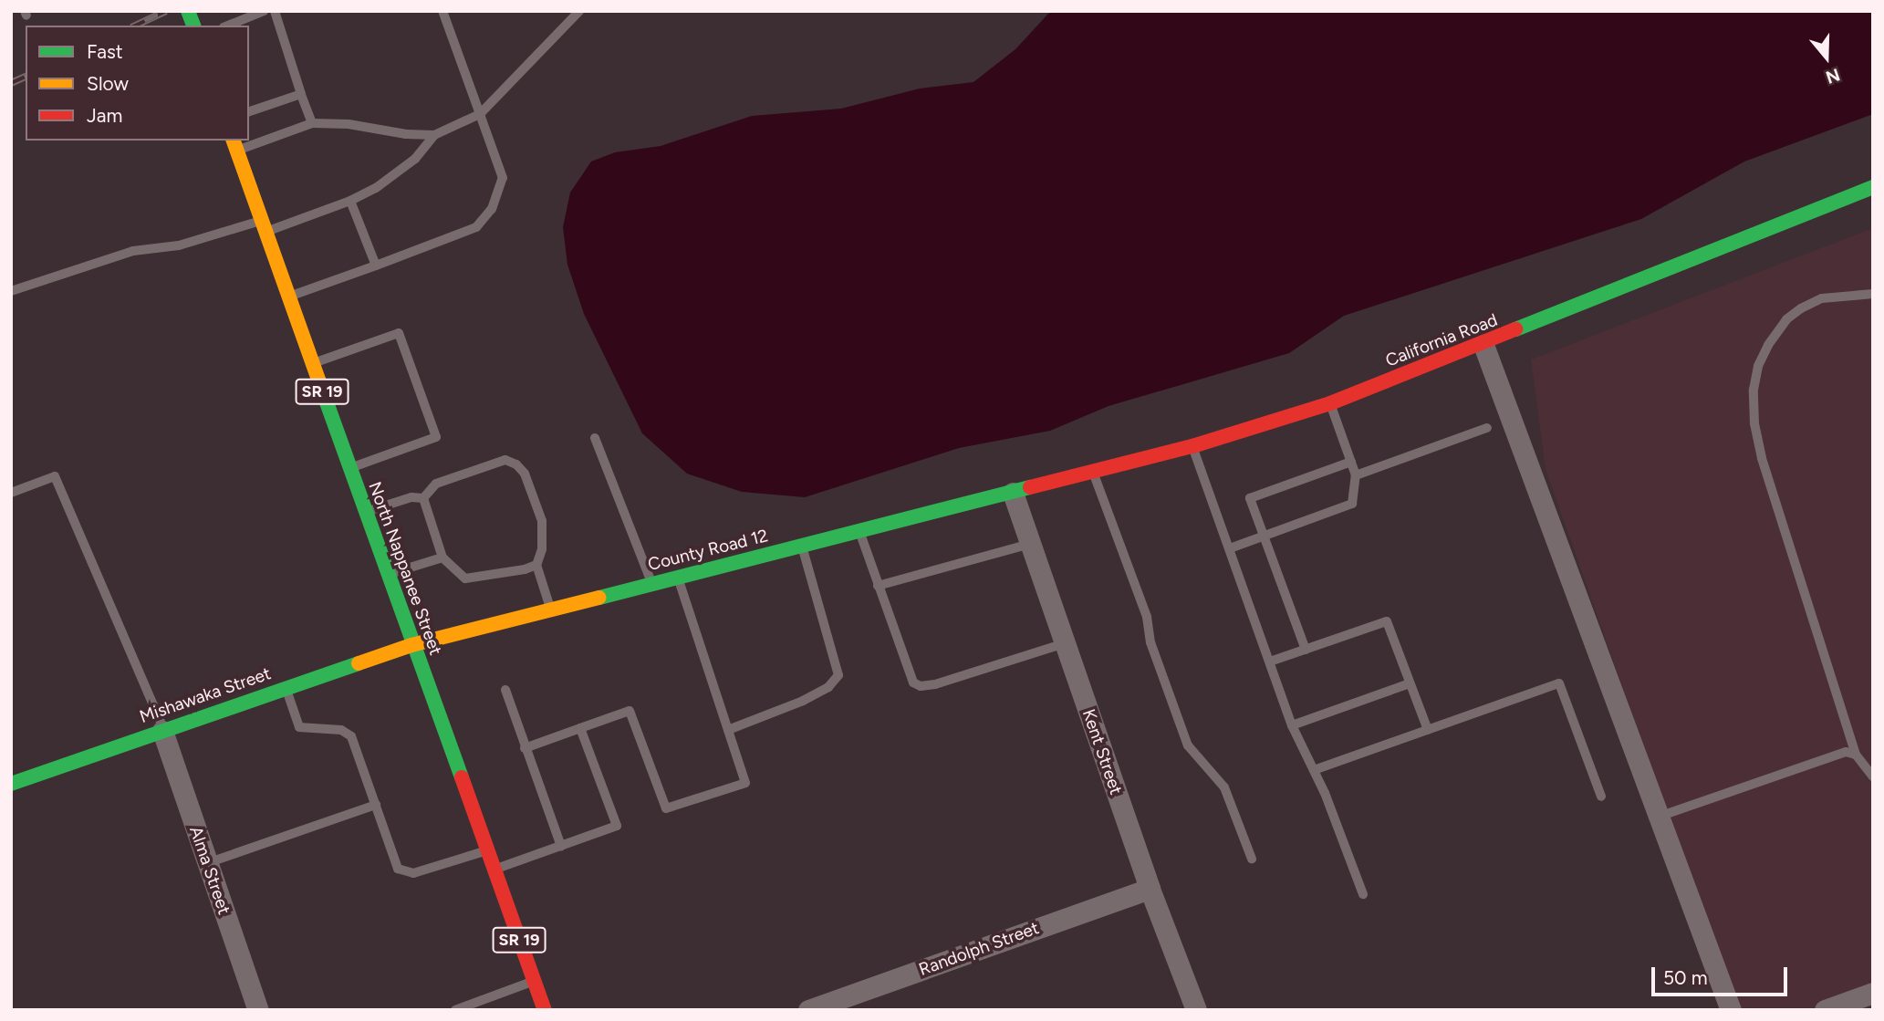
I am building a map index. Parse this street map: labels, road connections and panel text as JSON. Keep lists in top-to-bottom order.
{
  "streets": {
    "main road": [
      "California Road",
      "SR 19",
      "County Road 12",
      "North Nappanee Street",
      "Mishawaka Street"
    ],
    "street": ["Kent Street", "Alma Street", "Randolph Street"]
  },
  "crossings": [
    ["California Road", "County Road 12"],
    ["California Road", "Kent Street"],
    ["County Road 12", "North Nappanee Street"],
    ["County Road 12", "Mishawaka Street"],
    ["County Road 12", "Kent Street"],
    ["North Nappanee Street", "Mishawaka Street"],
    ["Mishawaka Street", "Alma Street"],
    ["Kent Street", "Randolph Street"]
  ],
  "legend": ["Fast", "Slow", "Jam"],
  "scale_bar": "50 m",
  "north": "bottom"
}
